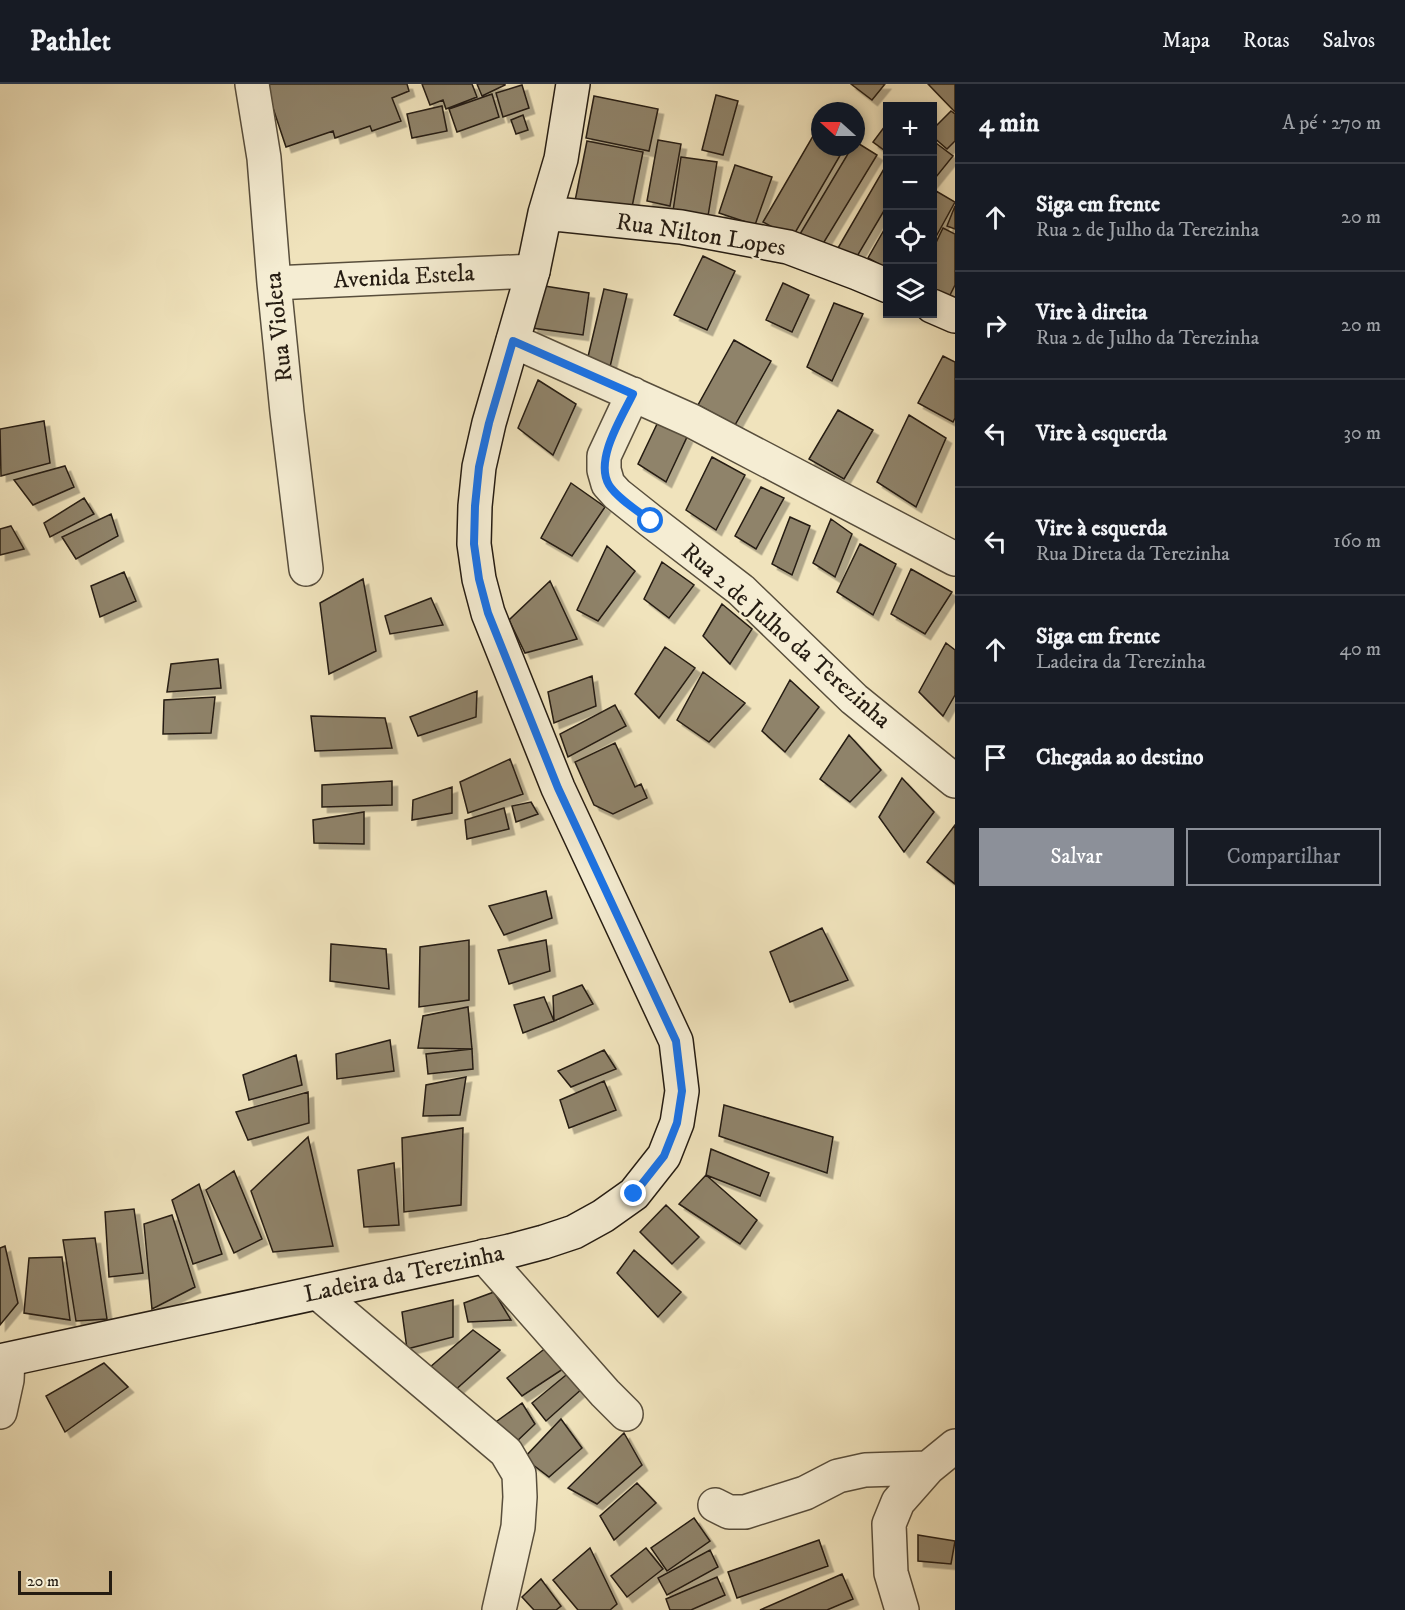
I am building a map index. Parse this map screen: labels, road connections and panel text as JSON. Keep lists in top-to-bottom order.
{
  "streets": {
    "street": [
      "Rua Nilton Lopes",
      "Avenida Estela",
      "Rua Violeta",
      "Rua 2 de Julho da Terezinha",
      "Ladeira da Terezinha"
    ]
  },
  "crossings": [
    ["Rua Nilton Lopes", "Ladeira da Terezinha"],
    ["Avenida Estela", "Rua Violeta"],
    ["Avenida Estela", "Ladeira da Terezinha"]
  ],
  "scale_bar": "20 m",
  "north": "left",
  "page": {
    "header": "Pathlet",
    "nav": ["Mapa", "Rotas", "Salvos"],
    "heading": ["4 min", "A pé · 270 m"],
    "map_buttons": ["+", "−"],
    "list": [
      ["Siga em frente", "Rua 2 de Julho da Terezinha", "20 m"],
      ["Vire à direita", "Rua 2 de Julho da Terezinha", "20 m"],
      ["Vire à esquerda", "30 m"],
      ["Vire à esquerda", "Rua Direta da Terezinha", "160 m"],
      ["Siga em frente", "Ladeira da Terezinha", "40 m"],
      "Chegada ao destino"
    ],
    "buttons": ["Salvar", "Compartilhar"],
    "scale": "20 m"
  }
}
